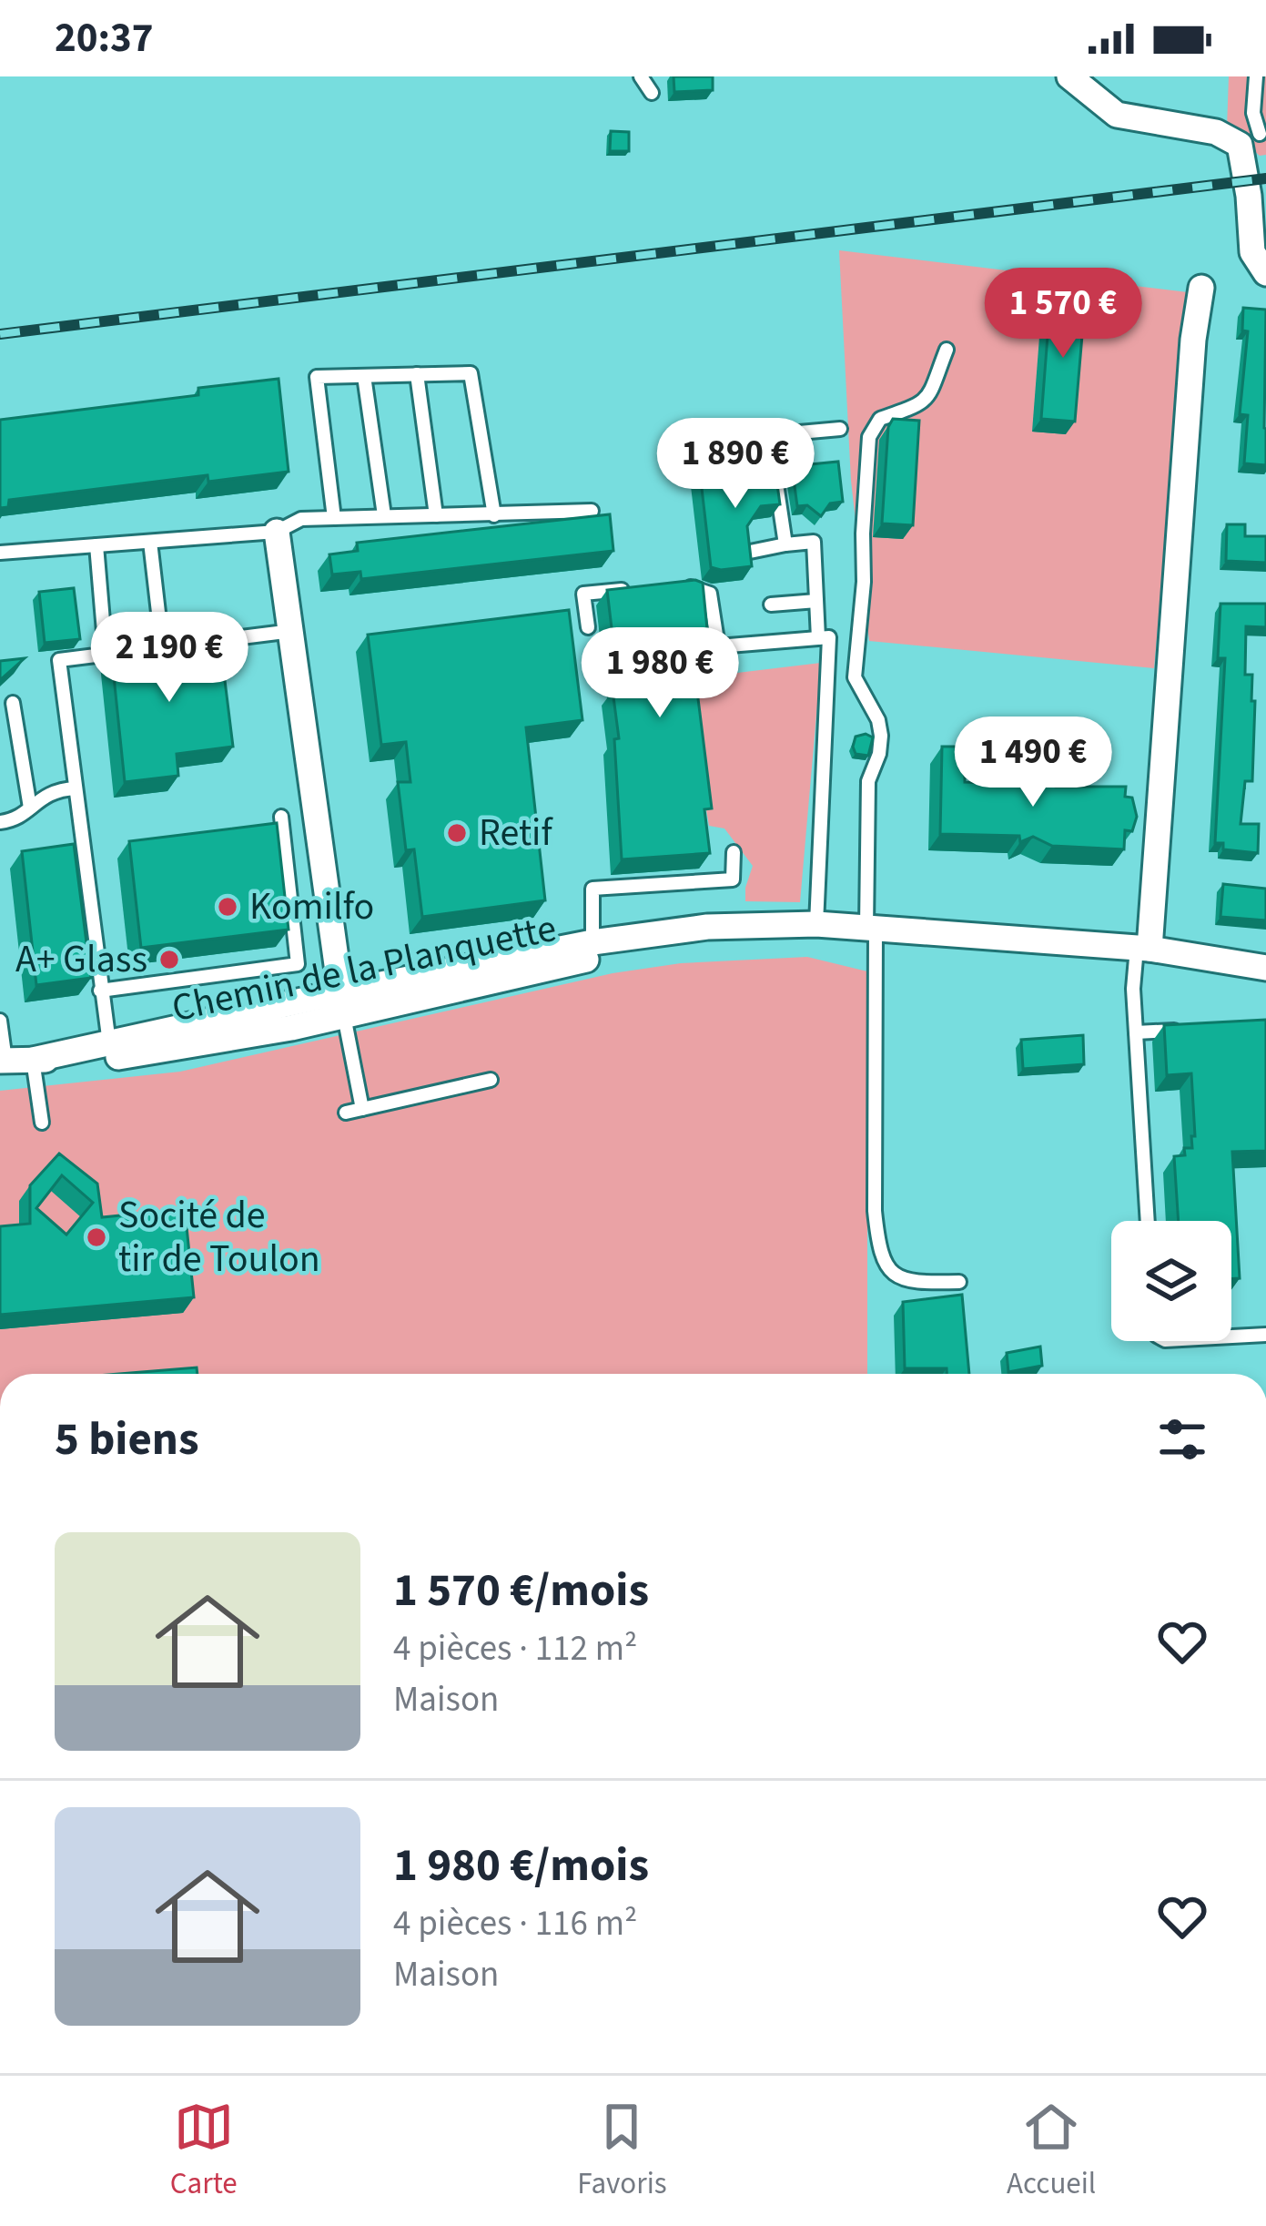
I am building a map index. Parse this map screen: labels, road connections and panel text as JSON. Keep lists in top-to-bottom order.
{
  "streets": {
    "street": ["Chemin de la Planquette"]
  },
  "places": [
    "Retif",
    "Komilfo",
    "A+ Glass",
    "Socité de tir de Toulon"
  ],
  "page": {
    "status": "20:37",
    "price": [
      "1 570 €",
      "1 890 €",
      "2 190 €",
      "1 980 €",
      "1 490 €"
    ],
    "heading": "5 biens",
    "list": [
      {
        "name": "1 570 €/mois",
        "note": "4 pièces · 112 m² · Maison"
      },
      {
        "name": "1 980 €/mois",
        "note": "4 pièces · 116 m² · Maison"
      }
    ],
    "tabs": ["Carte", "Favoris", "Accueil"]
  }
}
